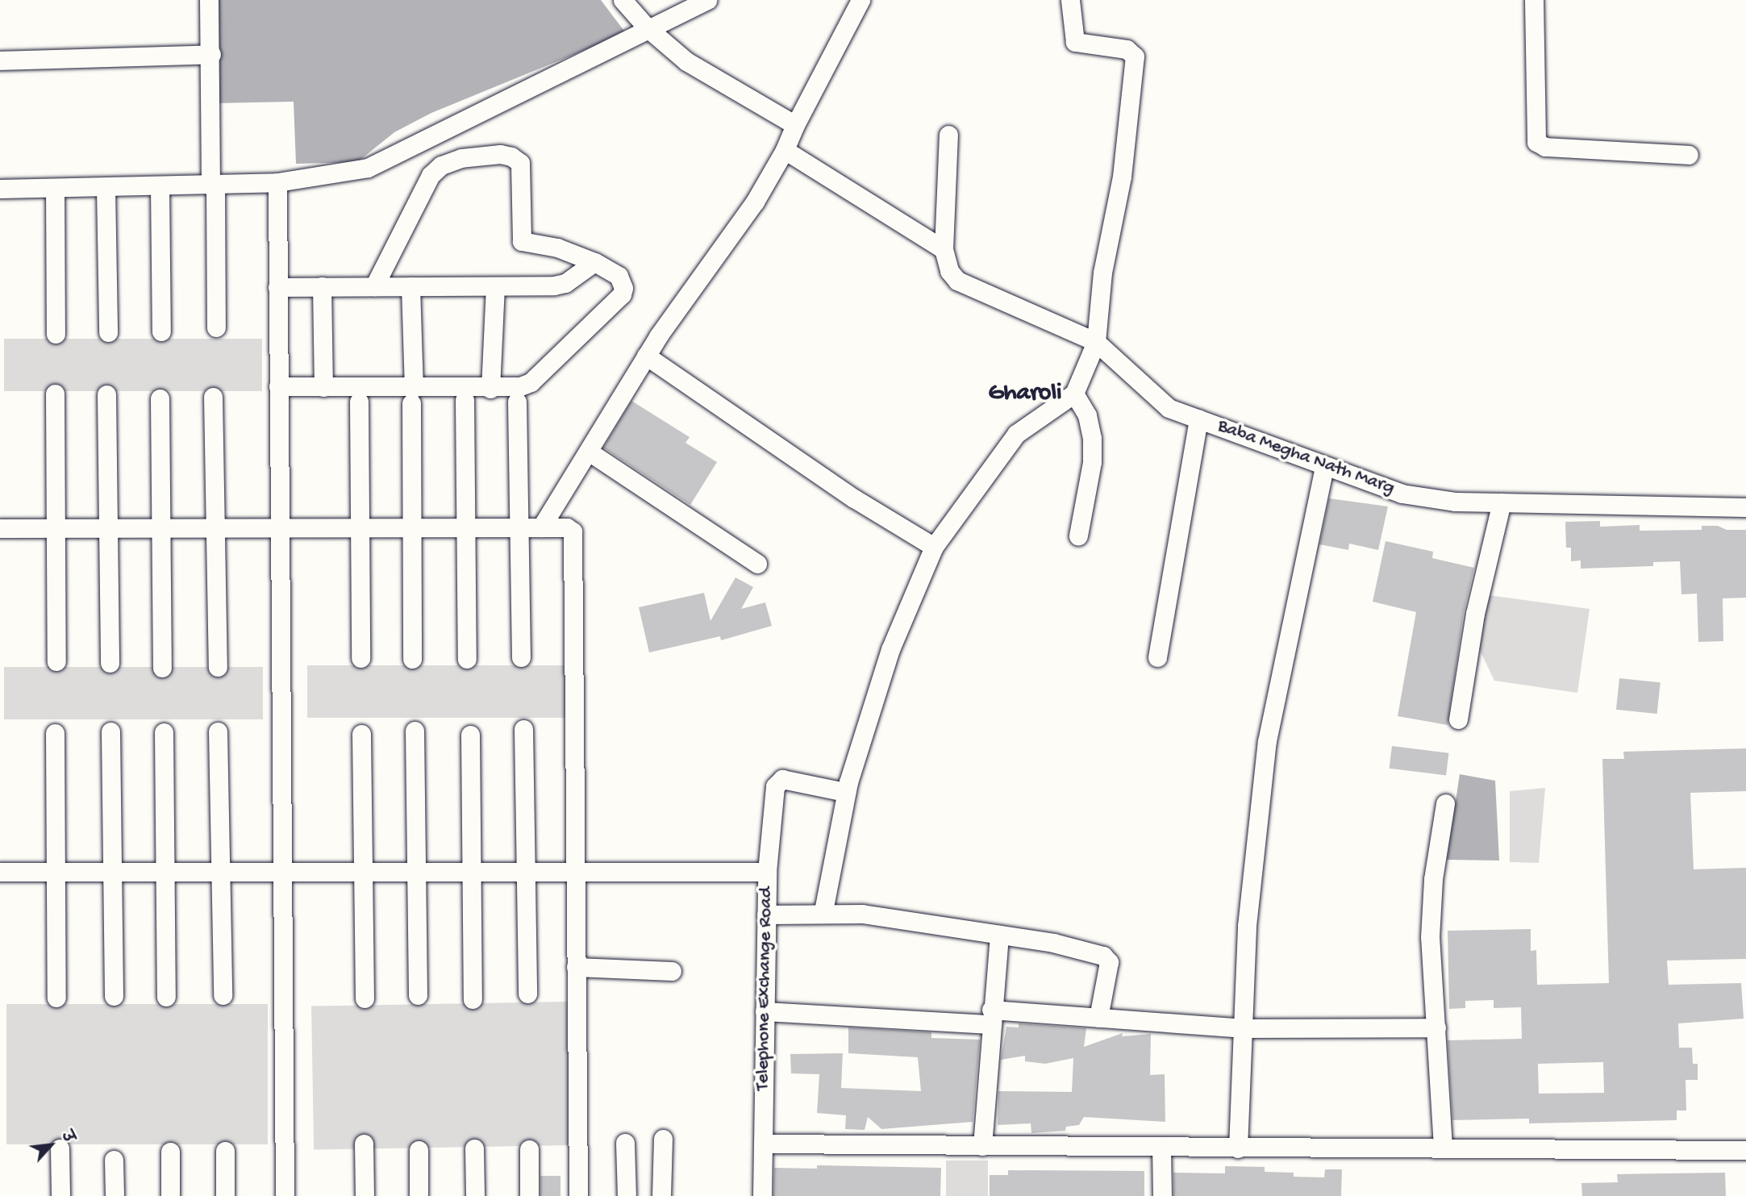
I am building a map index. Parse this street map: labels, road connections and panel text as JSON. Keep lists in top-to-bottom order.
{
  "streets": {
    "street": ["Baba Megha Nath Marg", "Telephone Exchange Road"]
  },
  "districts": ["Gharoli"],
  "north": "top right"
}
